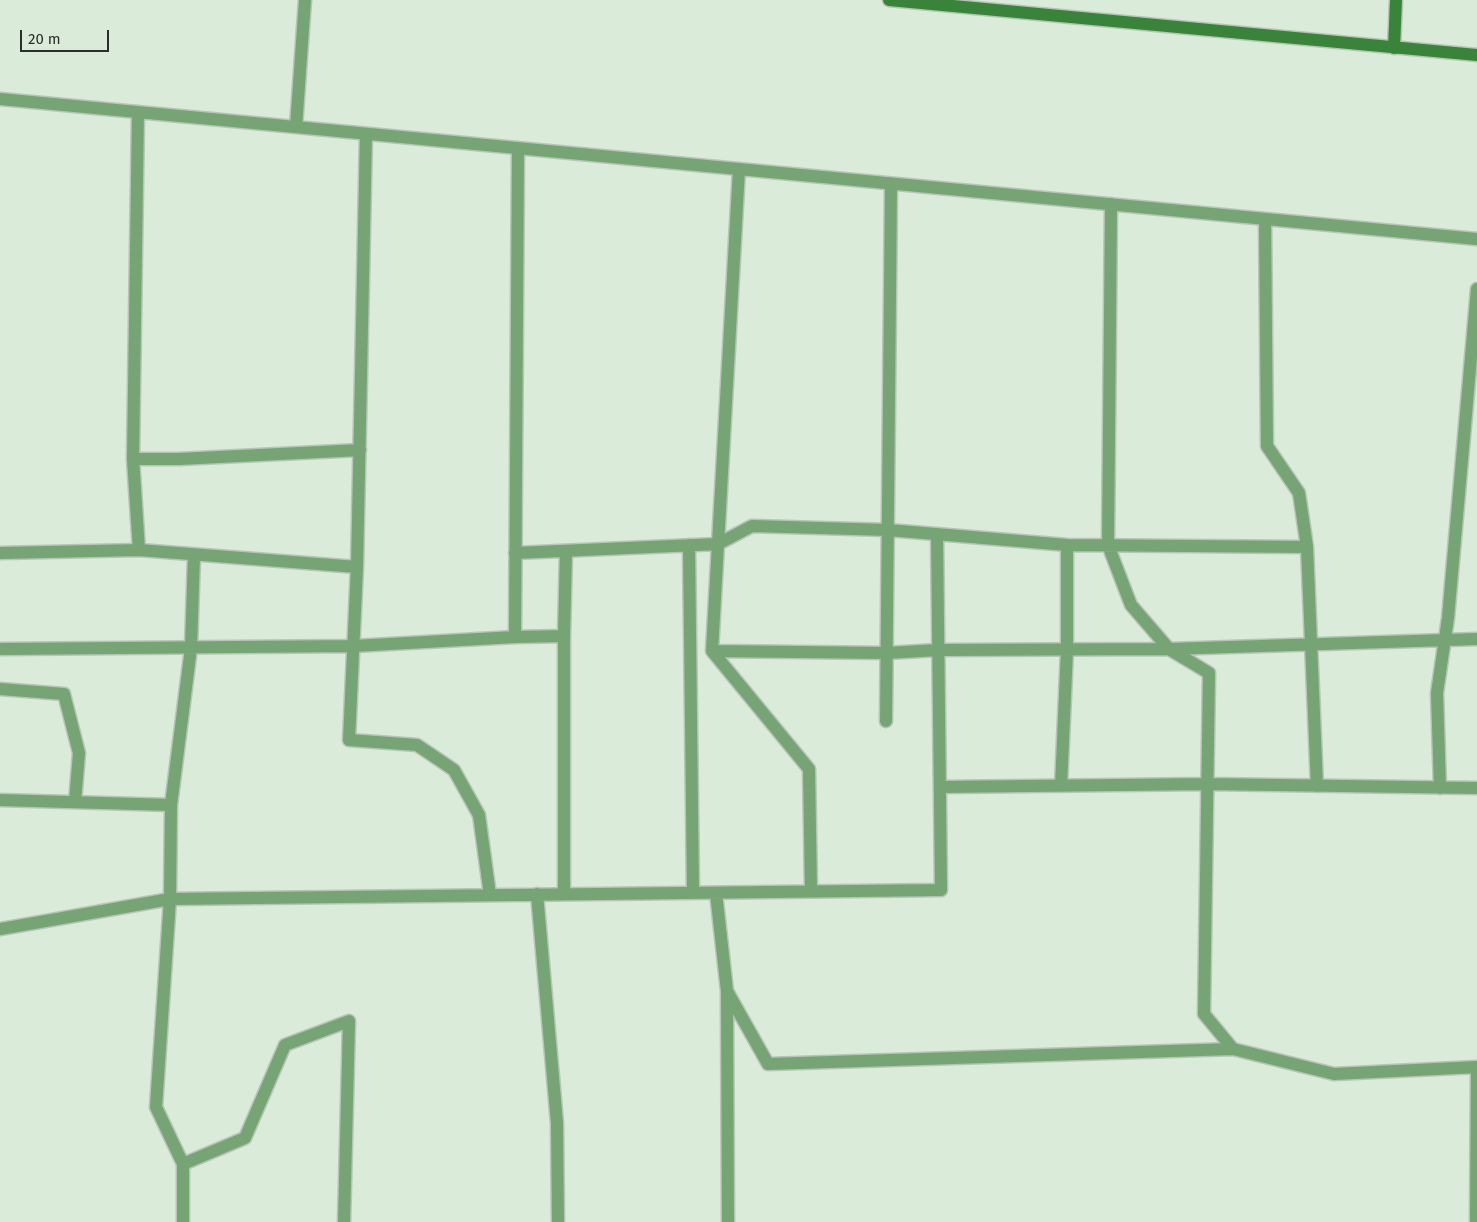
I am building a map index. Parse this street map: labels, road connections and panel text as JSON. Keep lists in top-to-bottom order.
{
  "scale_bar": "20 m"
}
